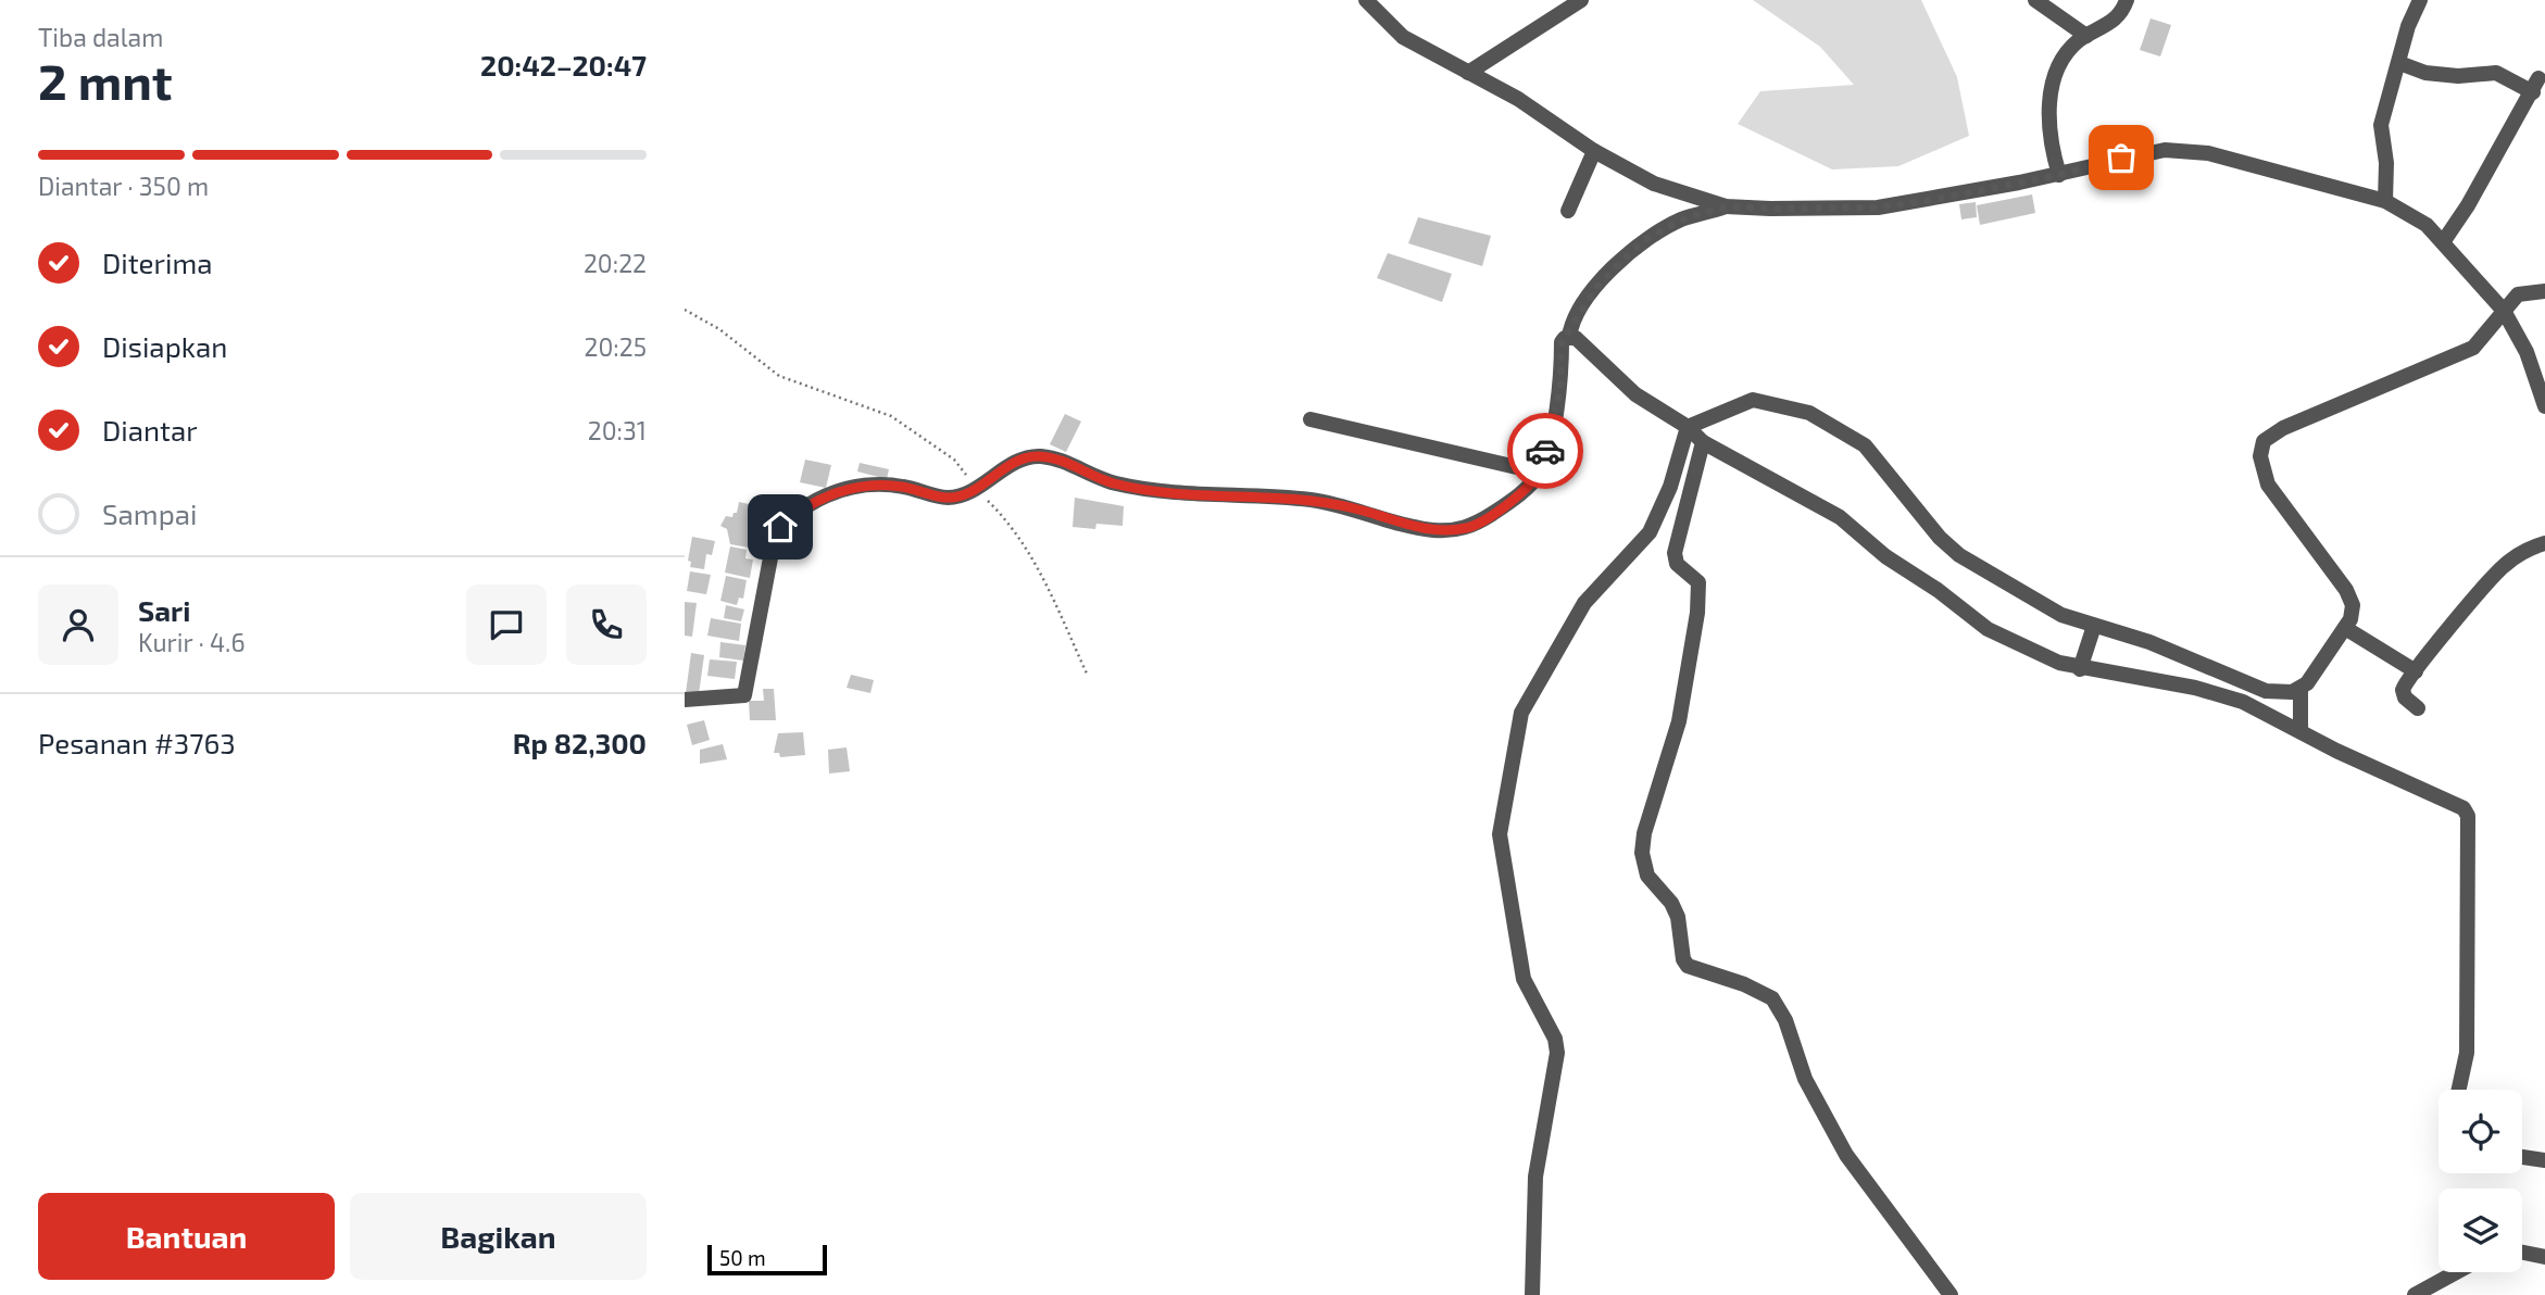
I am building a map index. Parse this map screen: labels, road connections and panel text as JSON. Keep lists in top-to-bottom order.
{
  "scale_bar": "50 m",
  "page": {
    "heading": ["2 mnt", "Tiba dalam", "20:42–20:47"],
    "panel": [
      "Sari",
      "Kurir · 4.6",
      "Pesanan #3763",
      "Rp 82,300"
    ],
    "bar": "Diantar · 350 m",
    "list": [
      ["Diterima", "20:22"],
      ["Disiapkan", "20:25"],
      ["Diantar", "20:31"],
      "Sampai"
    ],
    "buttons": ["Bantuan", "Bagikan"],
    "scale": "50 m"
  }
}
